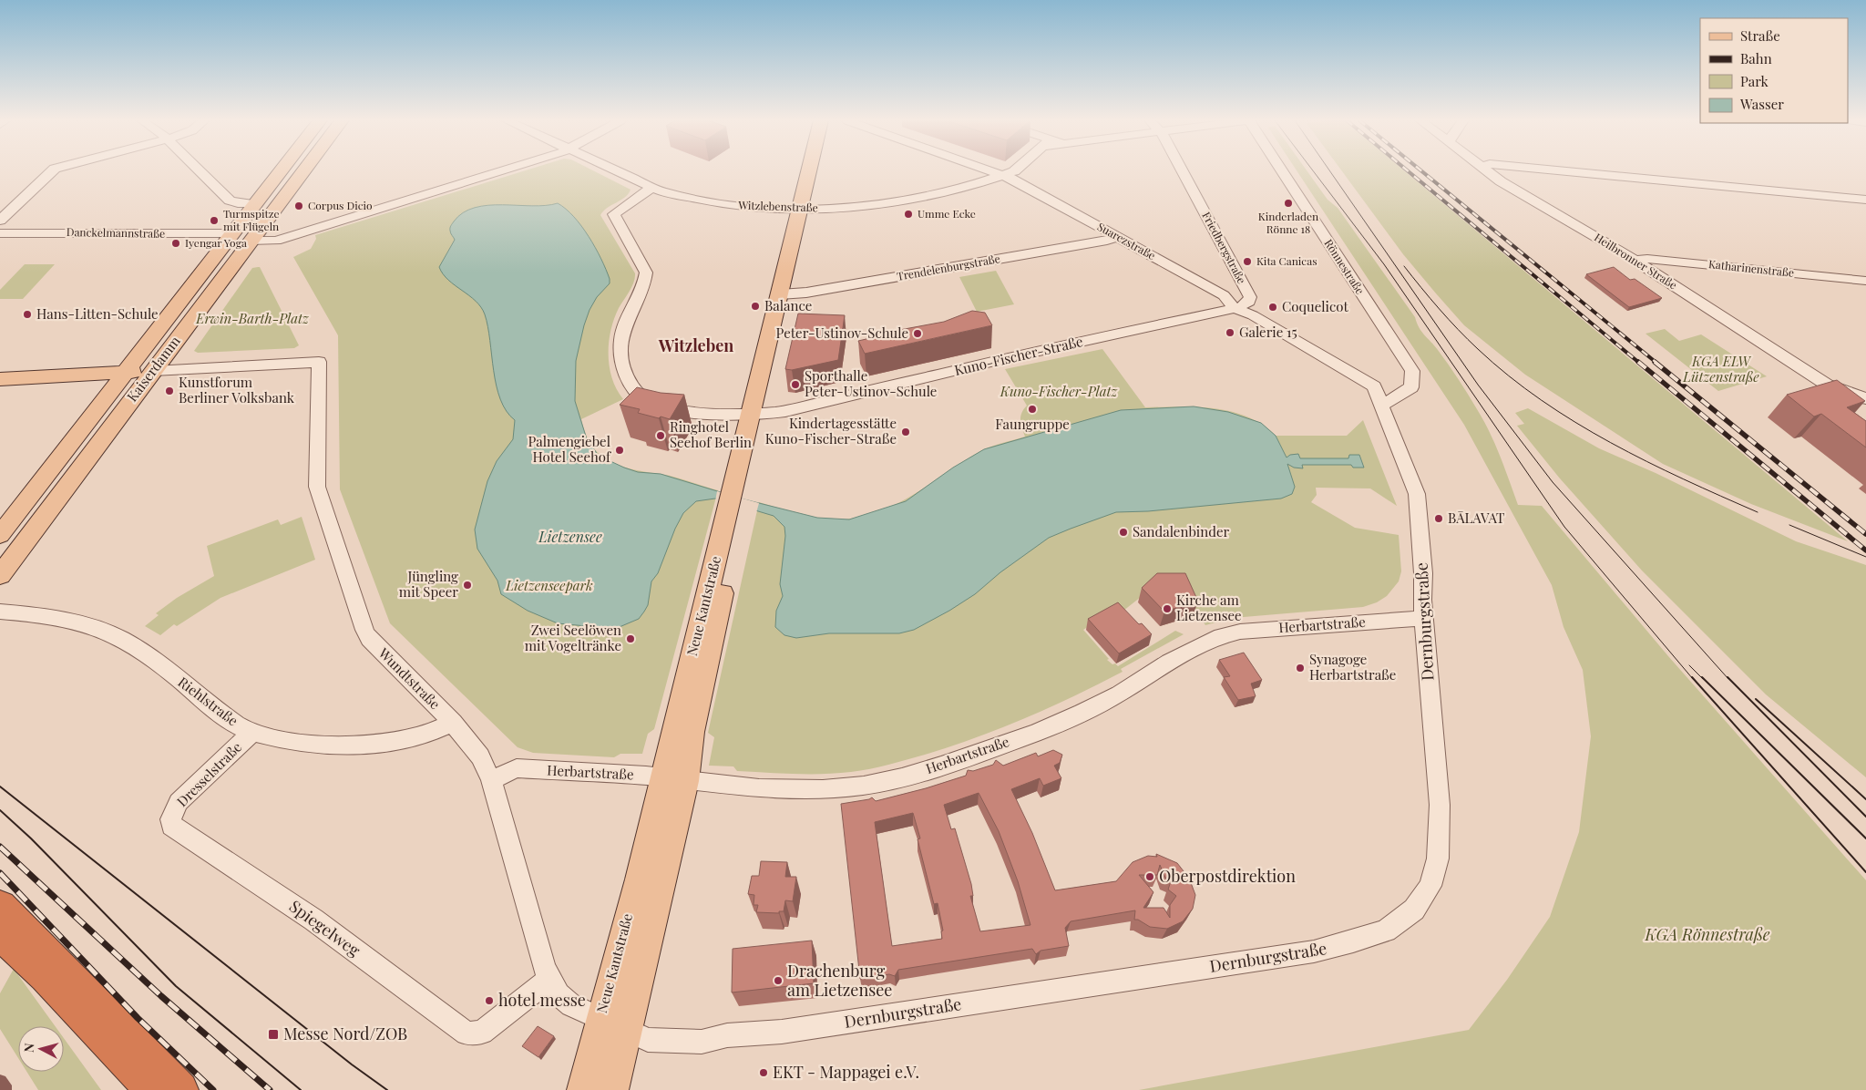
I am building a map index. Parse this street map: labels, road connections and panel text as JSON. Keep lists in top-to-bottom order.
{
  "streets": {
    "main road": ["Kaiserdamm", "Neue Kantstraße"],
    "street": [
      "Witzlebenstraße",
      "Danckelmannstraße",
      "Suarezstraße",
      "Friedbergstraße",
      "Heilbronner Straße",
      "Rönnestraße",
      "Trendelenburgstraße",
      "Katharinenstraße",
      "Kuno-Fischer-Straße",
      "Dernburgstraße",
      "Herbartstraße",
      "Wundtstraße",
      "Riehlstraße",
      "Dresselstraße",
      "Spiegelweg"
    ]
  },
  "crossings": [
    ["Witzlebenstraße", "Suarezstraße"],
    ["Witzlebenstraße", "Kuno-Fischer-Straße"],
    ["Witzlebenstraße", "Neue Kantstraße"],
    ["Danckelmannstraße", "Kaiserdamm"],
    ["Suarezstraße", "Friedbergstraße"],
    ["Suarezstraße", "Rönnestraße"],
    ["Suarezstraße", "Trendelenburgstraße"],
    ["Suarezstraße", "Kuno-Fischer-Straße"],
    ["Suarezstraße", "Dernburgstraße"],
    ["Friedbergstraße", "Kuno-Fischer-Straße"],
    ["Heilbronner Straße", "Katharinenstraße"],
    ["Rönnestraße", "Dernburgstraße"],
    ["Trendelenburgstraße", "Neue Kantstraße"],
    ["Kuno-Fischer-Straße", "Neue Kantstraße"],
    ["Kaiserdamm", "Wundtstraße"],
    ["Neue Kantstraße", "Dernburgstraße"],
    ["Neue Kantstraße", "Herbartstraße"],
    ["Neue Kantstraße", "Wundtstraße"],
    ["Dernburgstraße", "Herbartstraße"],
    ["Dernburgstraße", "Wundtstraße"],
    ["Herbartstraße", "Wundtstraße"],
    ["Wundtstraße", "Riehlstraße"],
    ["Riehlstraße", "Dresselstraße"],
    ["Dresselstraße", "Spiegelweg"]
  ],
  "districts": ["Witzleben"],
  "water": ["Lietzensee"],
  "parks": [
    "Erwin-Barth-Platz",
    "KGA ELW Lützenstraße",
    "Kuno-Fischer-Platz",
    "Lietzenseepark",
    "KGA Rönnestraße"
  ],
  "places": {
    "other": [
      "Kinderladen Rönne 18",
      "Corpus Dicio",
      "Umme Ecke",
      "Turmspitze mit Flügeln",
      "Iyengar Yoga",
      "Kita Canicas",
      "Balance",
      "Coquelicot",
      "Hans-Litten-Schule",
      "Galerie 15",
      "Peter-Ustinov-Schule",
      "Sporthalle Peter-Ustinov-Schule",
      "Kunstforum Berliner Volksbank",
      "Faungruppe",
      "Kindertagesstätte Kuno-Fischer-Straße",
      "Ringhotel Seehof Berlin",
      "Palmengiebel Hotel Seehof",
      "BĀLAVAT",
      "Sandalenbinder",
      "Jüngling mit Speer",
      "Kirche am Lietzensee",
      "Zwei Seelöwen mit Vogeltränke",
      "Synagoge Herbartstraße",
      "Oberpostdirektion",
      "Drachenburg am Lietzensee",
      "hotel messe",
      "EKT - Mappagei e.V."
    ],
    "transit": ["Messe Nord/ZOB"]
  },
  "legend": [
    "Straße",
    "Bahn",
    "Park",
    "Wasser"
  ],
  "north": "left"
}
